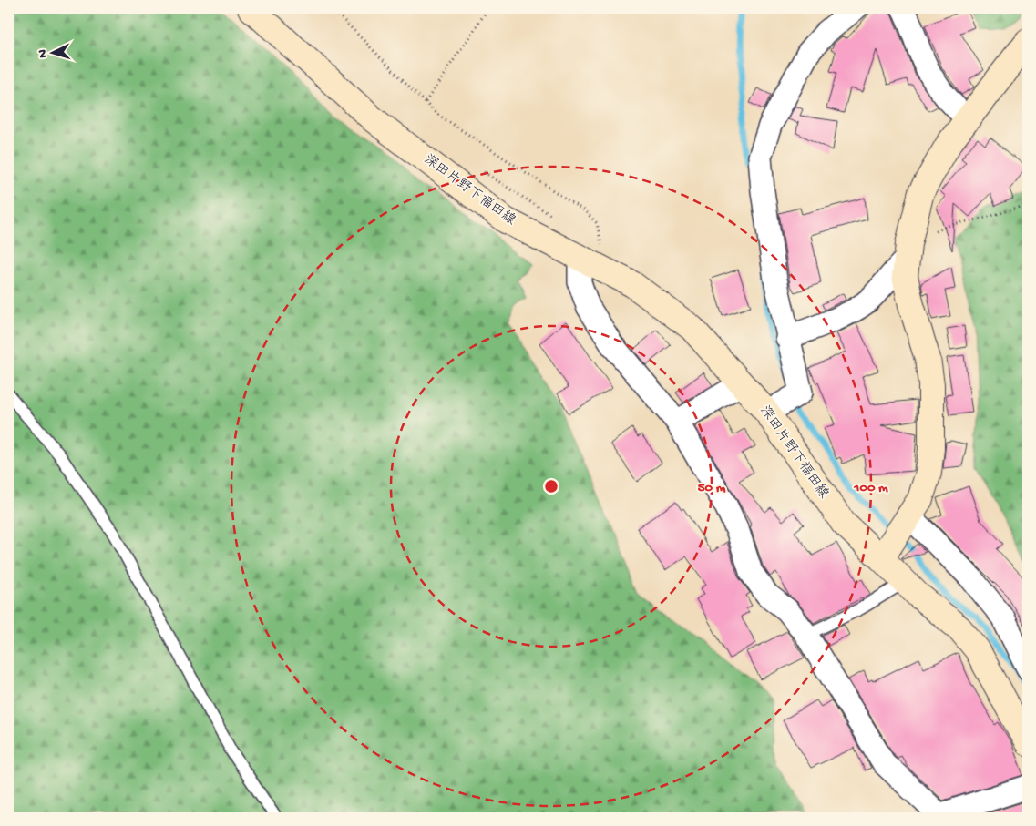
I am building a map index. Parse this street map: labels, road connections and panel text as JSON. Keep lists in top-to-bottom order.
{
  "streets": {
    "main road": ["深田片野下福田線"]
  },
  "north": "left",
  "rings": ["50 m", "100 m"]
}
